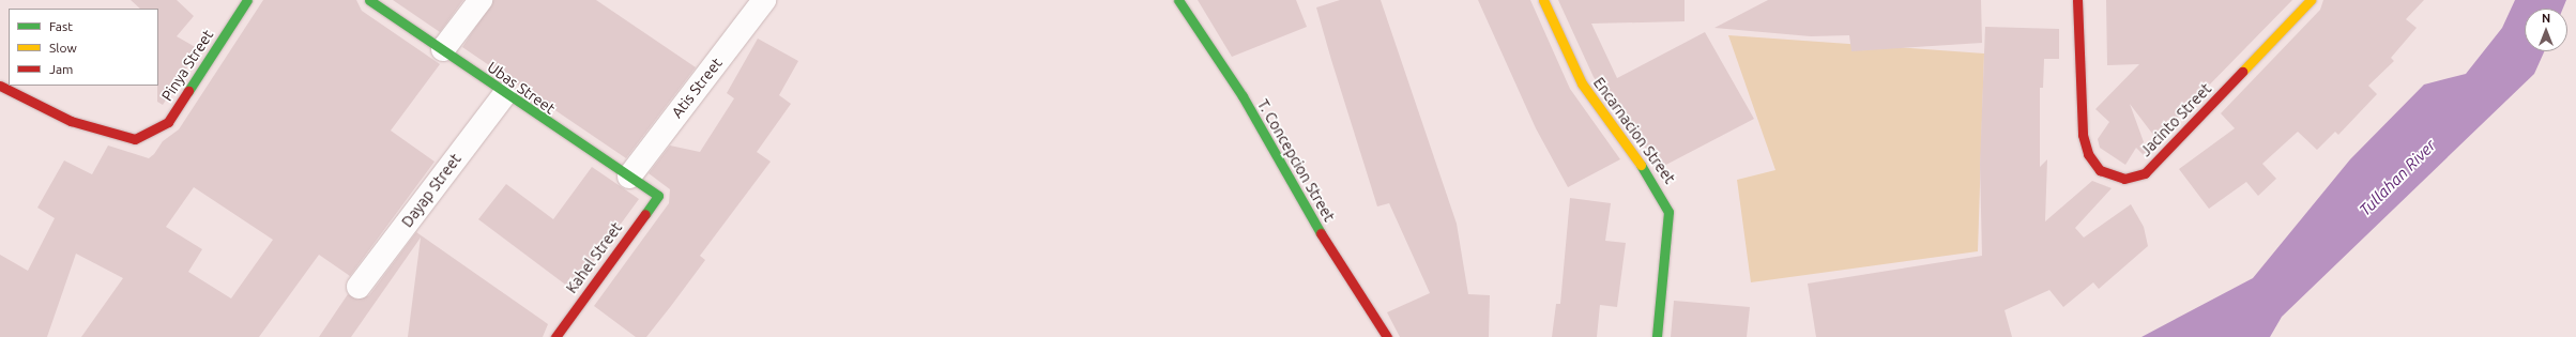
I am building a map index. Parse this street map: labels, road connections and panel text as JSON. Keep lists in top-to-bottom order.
{
  "streets": {
    "street": [
      "Pinya Street",
      "Ubas Street",
      "Atis Street",
      "Jacinto Street",
      "Encarnacion Street",
      "T. Concepcion Street",
      "Dayap Street",
      "Kahel Street"
    ]
  },
  "crossings": [
    ["Ubas Street", "Atis Street"],
    ["Ubas Street", "Dayap Street"],
    ["Ubas Street", "Kahel Street"]
  ],
  "water": ["Tullahan River"],
  "legend": ["Fast", "Slow", "Jam"],
  "north": "top"
}
